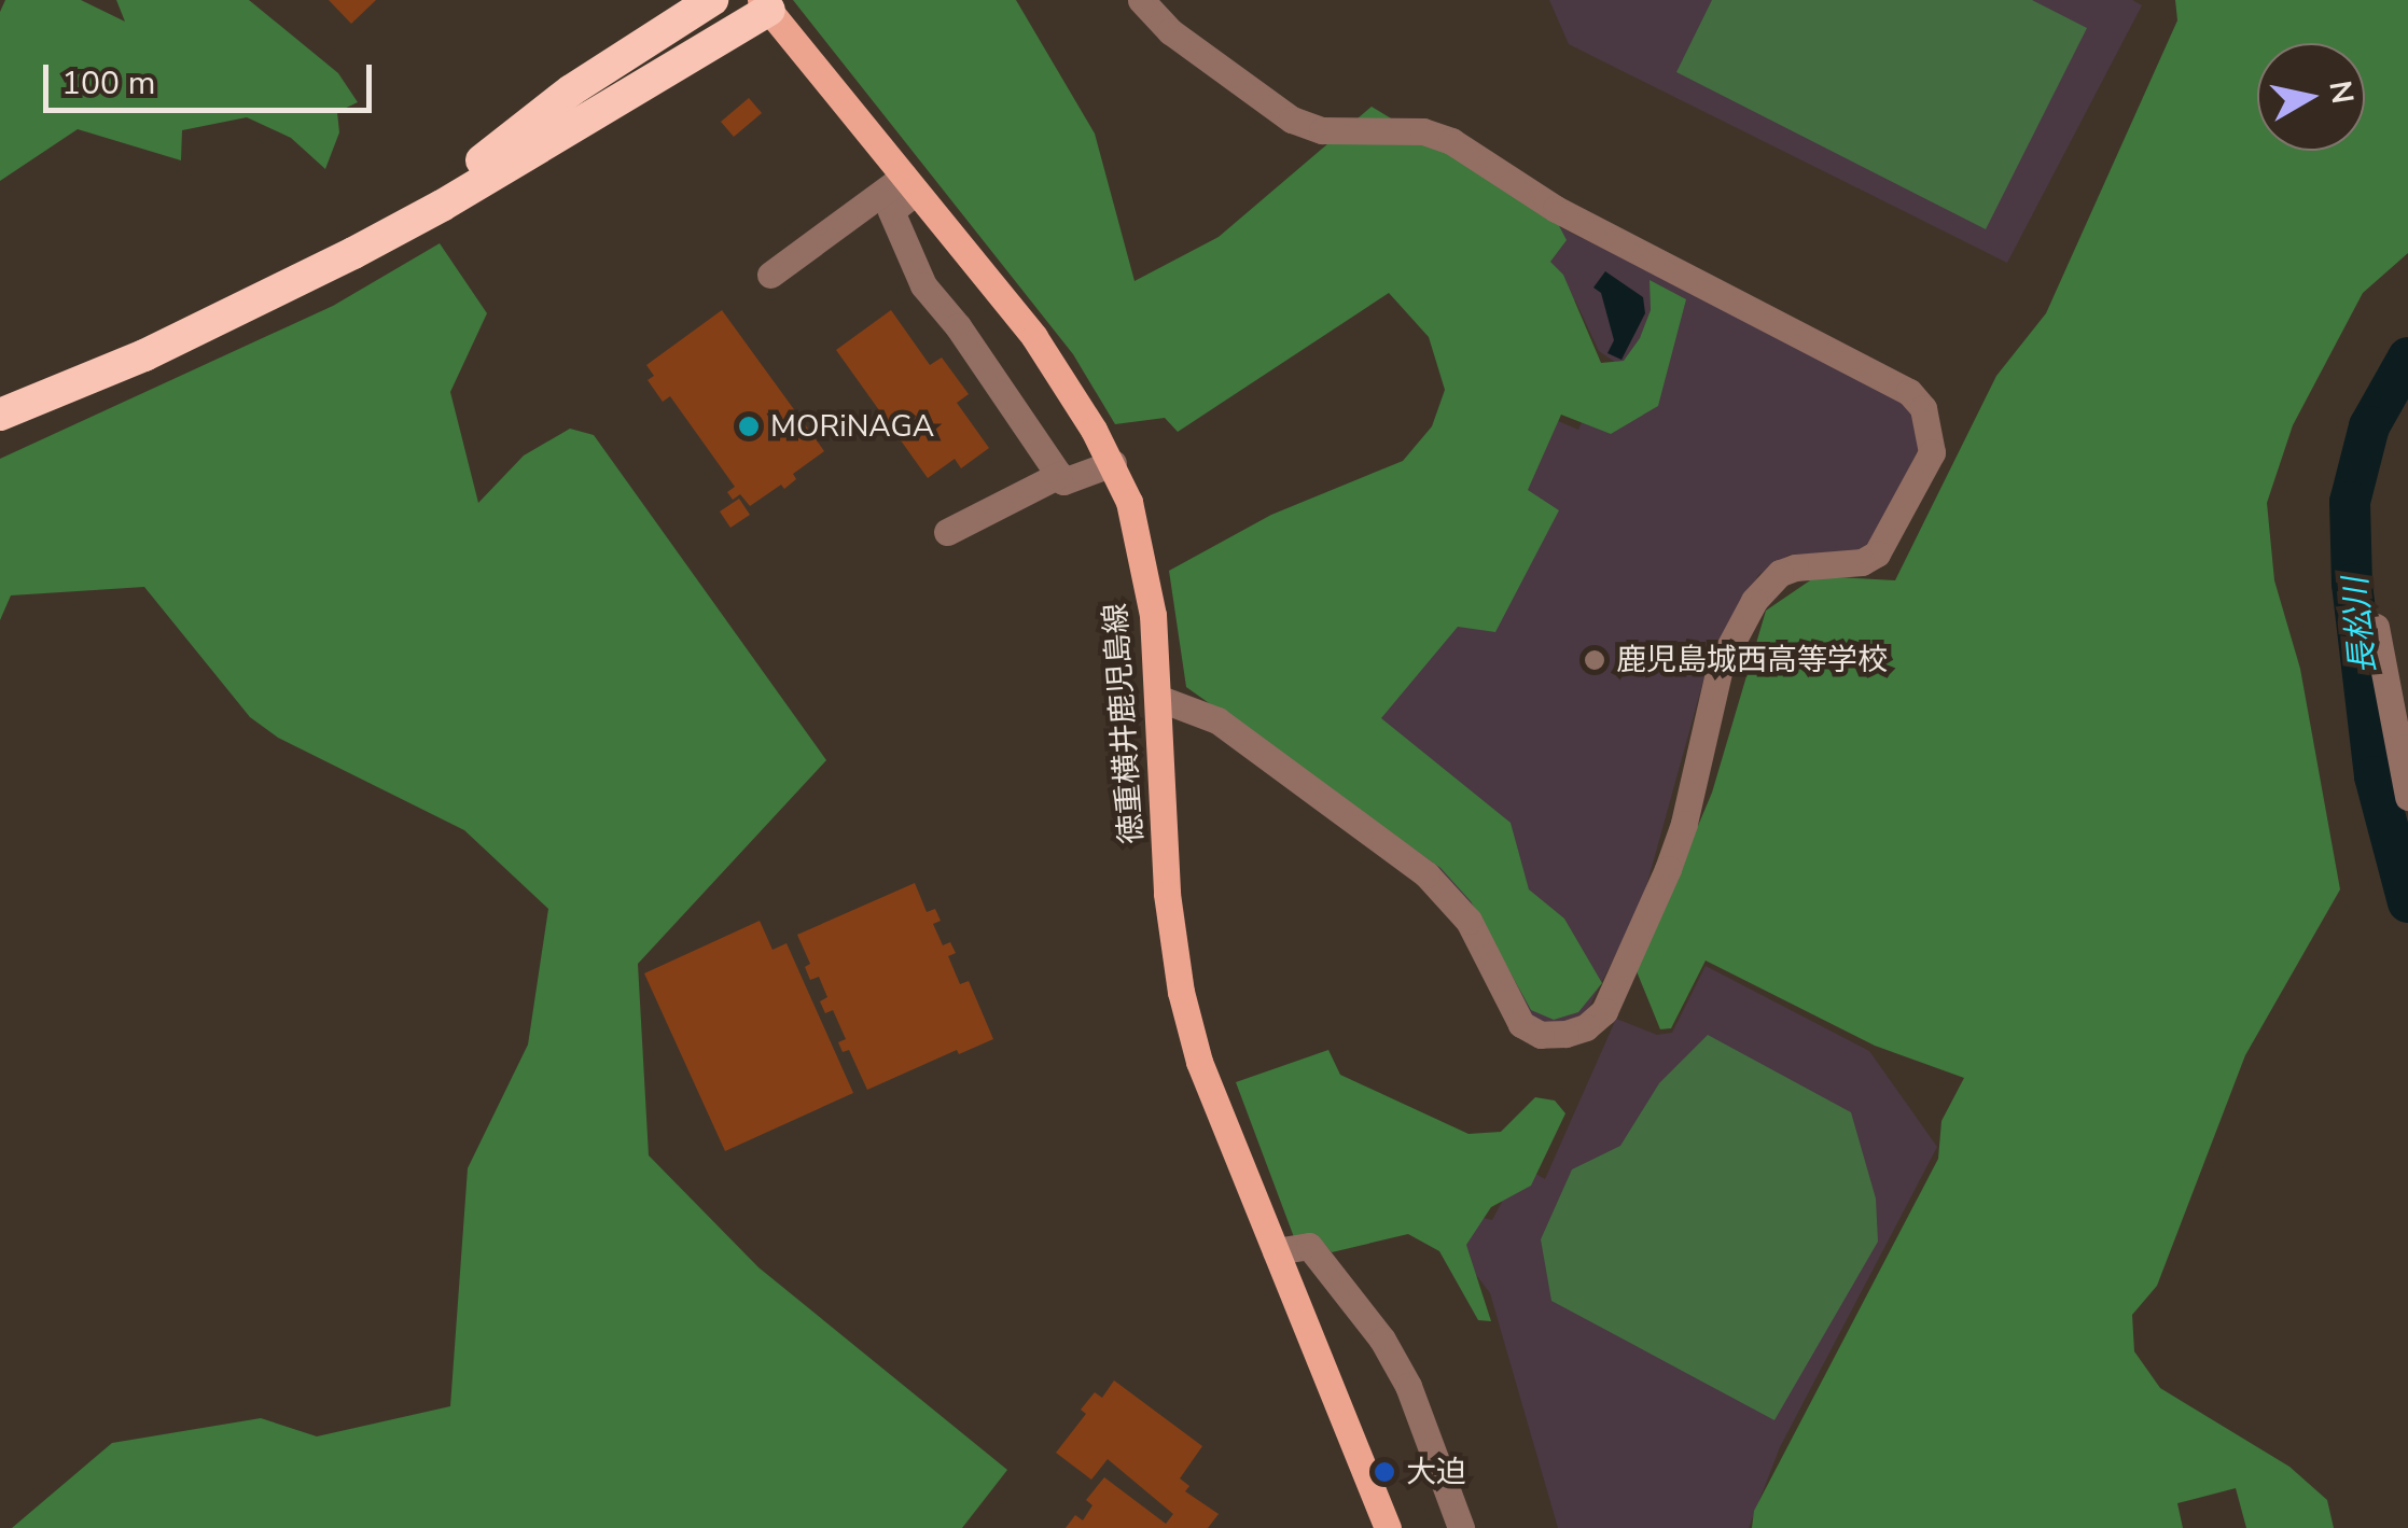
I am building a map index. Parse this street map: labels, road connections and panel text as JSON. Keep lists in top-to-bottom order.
{
  "streets": {
    "main road": ["徳重横井鹿児島線"]
  },
  "water": ["長松川"],
  "places": ["MORiNAGA", "鹿児島城西高等学校", "大迫"],
  "scale_bar": "100 m",
  "north": "right"
}
